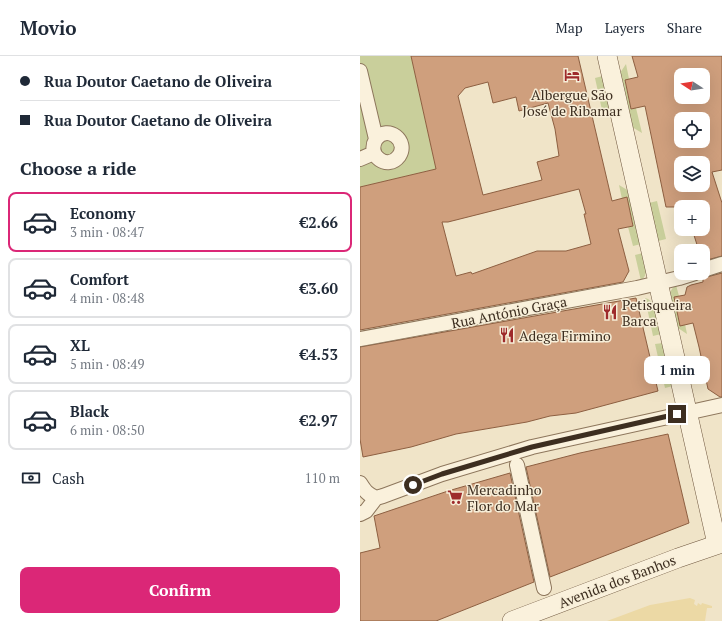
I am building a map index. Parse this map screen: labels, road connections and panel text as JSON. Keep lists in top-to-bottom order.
{
  "streets": {
    "main road": ["Avenida dos Banhos"],
    "street": ["Rua António Graça"]
  },
  "places": {
    "hotel": ["Albergue São José de Ribamar"],
    "restaurant": ["Petisqueira Barca", "Adega Firmino"],
    "supermarket": ["Mercadinho Flor do Mar"]
  },
  "north": "left",
  "page": {
    "header": "Movio",
    "nav": ["Map", "Layers", "Share"],
    "banner": ["Rua Doutor Caetano de Oliveira", "Rua Doutor Caetano de Oliveira"],
    "map_buttons": ["+", "−"],
    "heading": "Choose a ride",
    "list": [
      {
        "name": "Economy",
        "note": "3 min · 08:47",
        "value": "€2.66"
      },
      {
        "name": "Comfort",
        "note": "4 min · 08:48",
        "value": "€3.60"
      },
      {
        "name": "XL",
        "note": "5 min · 08:49",
        "value": "€4.53"
      },
      {
        "name": "Black",
        "note": "6 min · 08:50",
        "value": "€2.97"
      }
    ],
    "bubble": "1 min",
    "pay": ["Cash", "110 m"],
    "buttons": "Confirm"
  }
}
